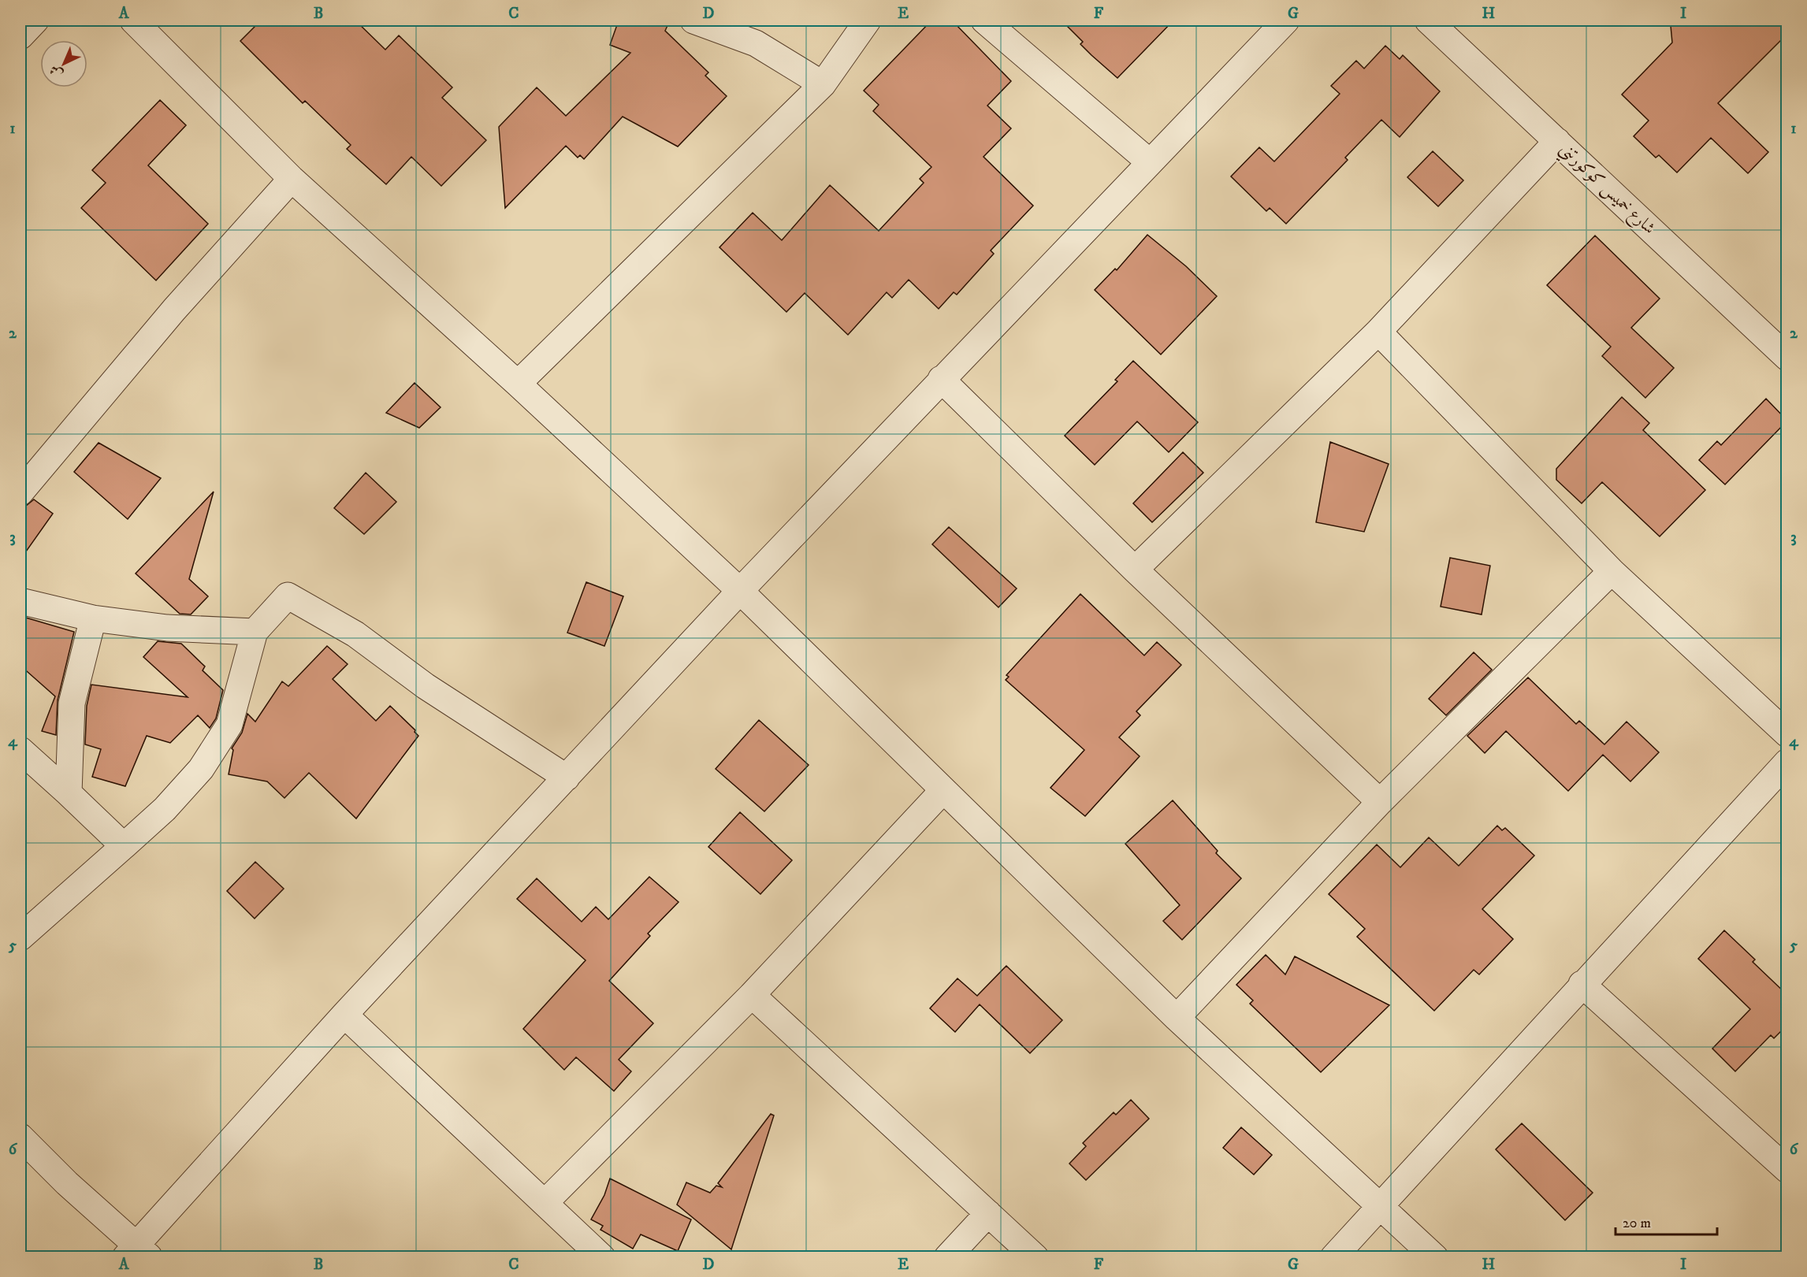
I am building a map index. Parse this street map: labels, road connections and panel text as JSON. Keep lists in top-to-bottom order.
{
  "streets": {
    "street": ["شارع خميس كوكورتني"]
  },
  "scale_bar": "20 m",
  "north": "bottom left",
  "grid": {
    "columns": [
      "A",
      "B",
      "C",
      "D",
      "E",
      "F",
      "G",
      "H",
      "I"
    ],
    "rows": [
      "1",
      "2",
      "3",
      "4",
      "5",
      "6"
    ]
  }
}
